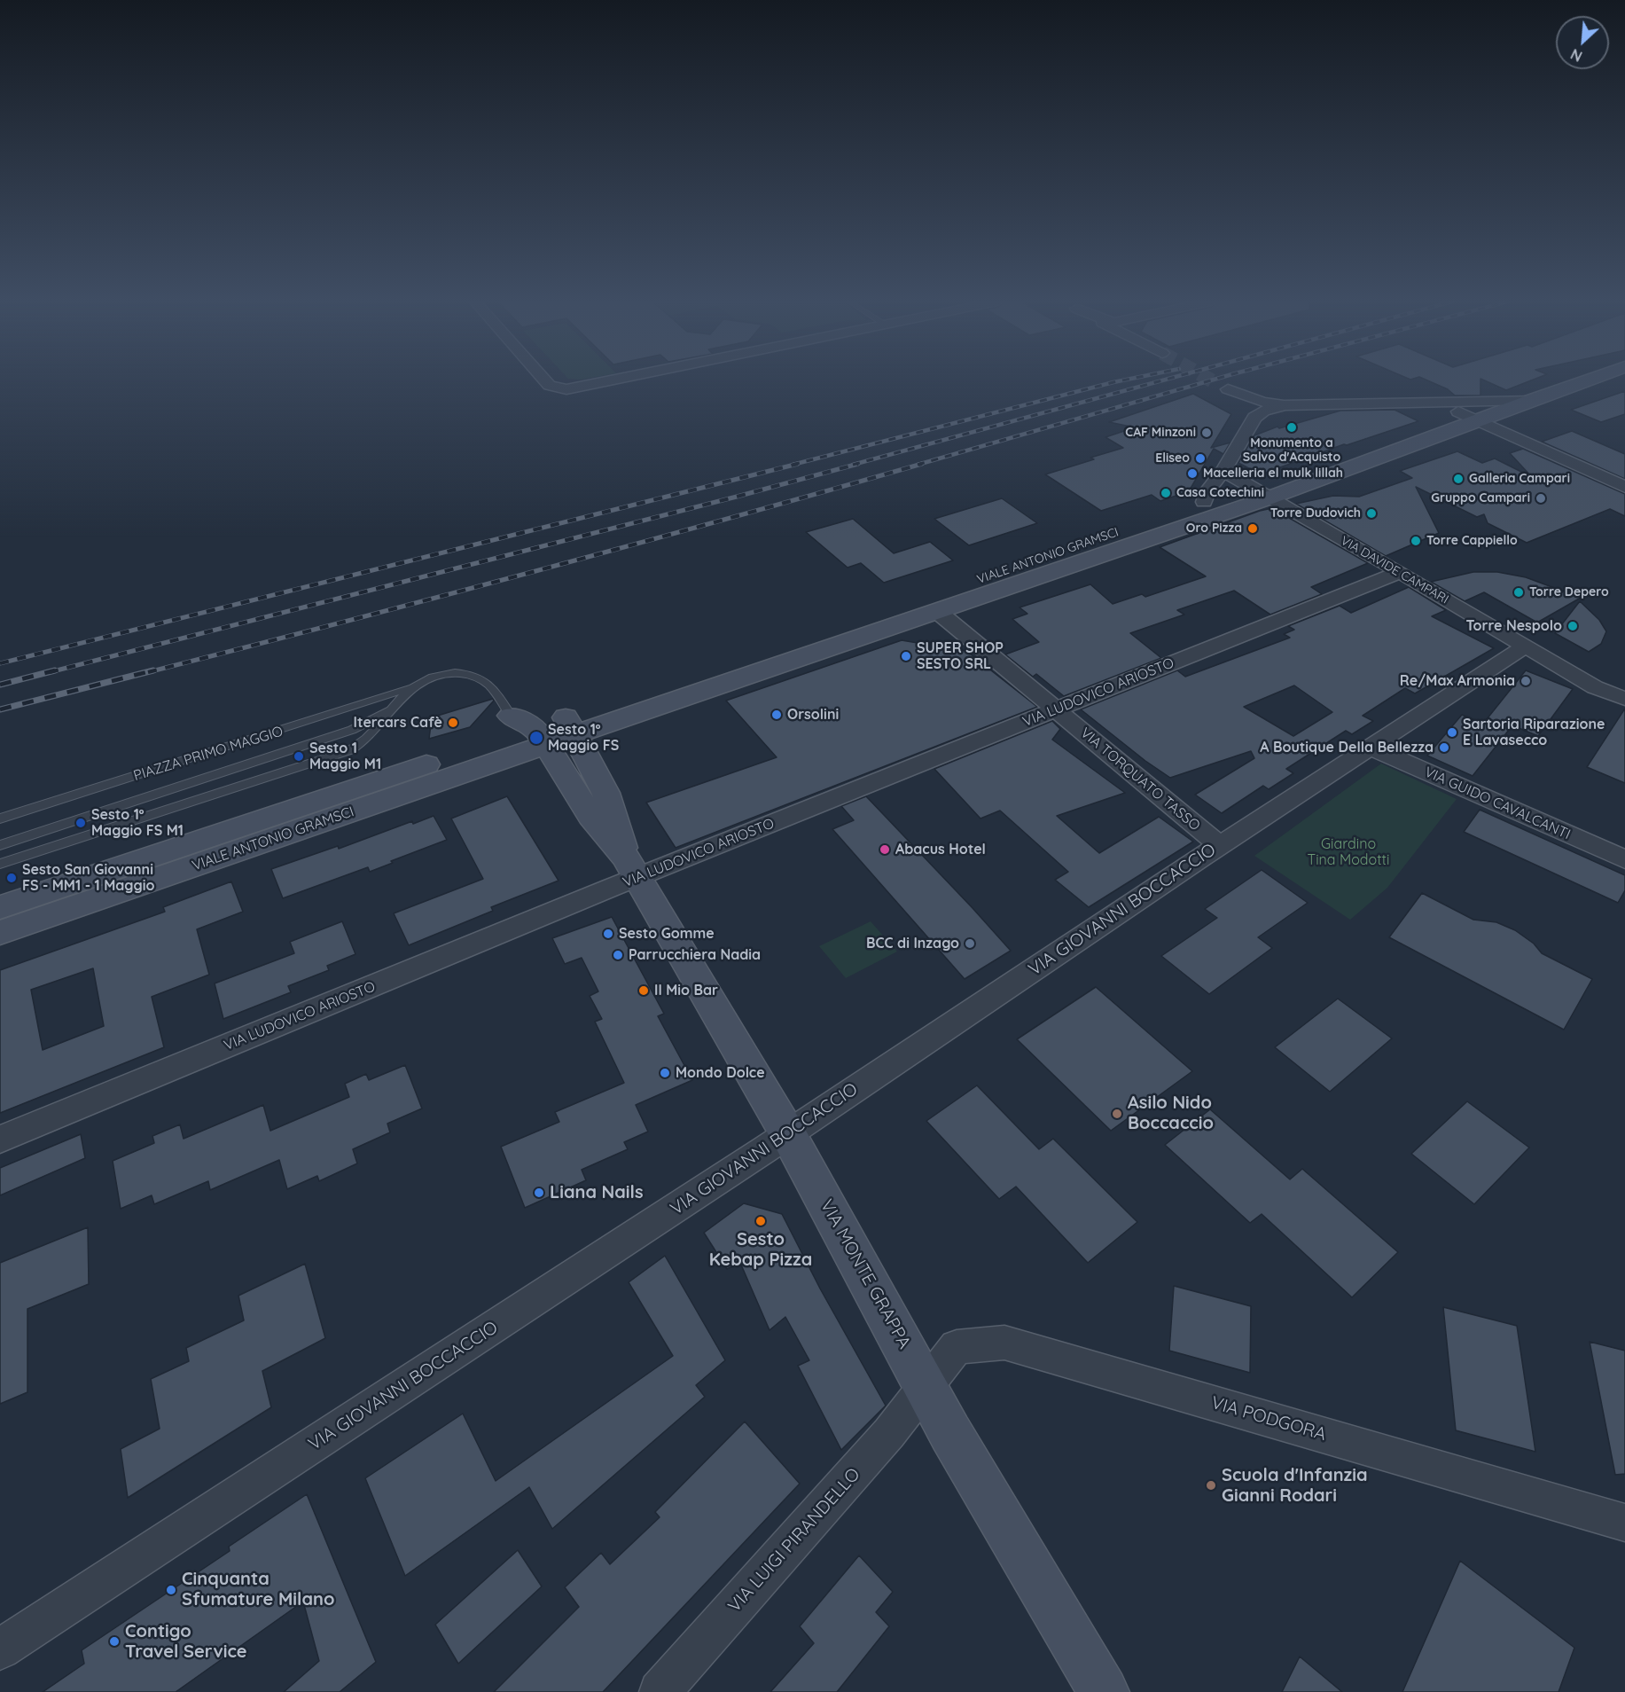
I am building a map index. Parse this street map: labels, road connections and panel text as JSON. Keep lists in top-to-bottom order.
{
  "streets": {
    "main road": ["VIALE ANTONIO GRAMSCI", "VIA MONTE GRAPPA"],
    "street": [
      "VIA DAVIDE CAMPARI",
      "VIA LUDOVICO ARIOSTO",
      "VIA TORQUATO TASSO",
      "VIA GUIDO CAVALCANTI",
      "VIA GIOVANNI BOCCACCIO",
      "VIA PODGORA",
      "VIA LUIGI PIRANDELLO"
    ],
    "lane": ["PIAZZA PRIMO MAGGIO"]
  },
  "crossings": [
    ["VIALE ANTONIO GRAMSCI", "VIA DAVIDE CAMPARI"],
    ["VIALE ANTONIO GRAMSCI", "VIA TORQUATO TASSO"],
    ["VIA DAVIDE CAMPARI", "VIA LUDOVICO ARIOSTO"],
    ["VIA DAVIDE CAMPARI", "VIA GIOVANNI BOCCACCIO"],
    ["VIA LUDOVICO ARIOSTO", "VIA TORQUATO TASSO"],
    ["VIA LUDOVICO ARIOSTO", "VIA MONTE GRAPPA"],
    ["VIA TORQUATO TASSO", "VIA GIOVANNI BOCCACCIO"],
    ["VIA GUIDO CAVALCANTI", "VIA GIOVANNI BOCCACCIO"],
    ["VIA GIOVANNI BOCCACCIO", "VIA MONTE GRAPPA"],
    ["VIA MONTE GRAPPA", "VIA PODGORA"],
    ["VIA MONTE GRAPPA", "VIA LUIGI PIRANDELLO"],
    ["VIA PODGORA", "VIA LUIGI PIRANDELLO"]
  ],
  "parks": ["Giardino Tina Modotti"],
  "places": [
    "Monumento a Salvo d'Acquisto",
    "CAF Minzoni",
    "Eliseo",
    "Macelleria el mulk lillah",
    "Galleria Campari",
    "Casa Cotechini",
    "Gruppo Campari",
    "Torre Dudovich",
    "Oro Pizza",
    "Torre Cappiello",
    "Torre Depero",
    "Torre Nespolo",
    "SUPER SHOP SESTO SRL",
    "Re/Max Armonia",
    "Orsolini",
    "Itercars Cafè",
    "Sartoria Riparazione E Lavasecco",
    "Sesto 1º Maggio FS",
    "A Boutique Della Bellezza",
    "Sesto 1 Maggio M1",
    "Sesto 1º Maggio FS M1",
    "Abacus Hotel",
    "Sesto San Giovanni FS - MM1 - 1 Maggio",
    "Sesto Gomme",
    "BCC di Inzago",
    "Parrucchiera Nadia",
    "Il Mio Bar",
    "Mondo Dolce",
    "Asilo Nido Boccaccio",
    "Liana Nails",
    "Sesto Kebap Pizza",
    "Scuola d'Infanzia Gianni Rodari",
    "Cinquanta Sfumature Milano",
    "Contigo Travel Service"
  ],
  "north": "bottom left"
}
